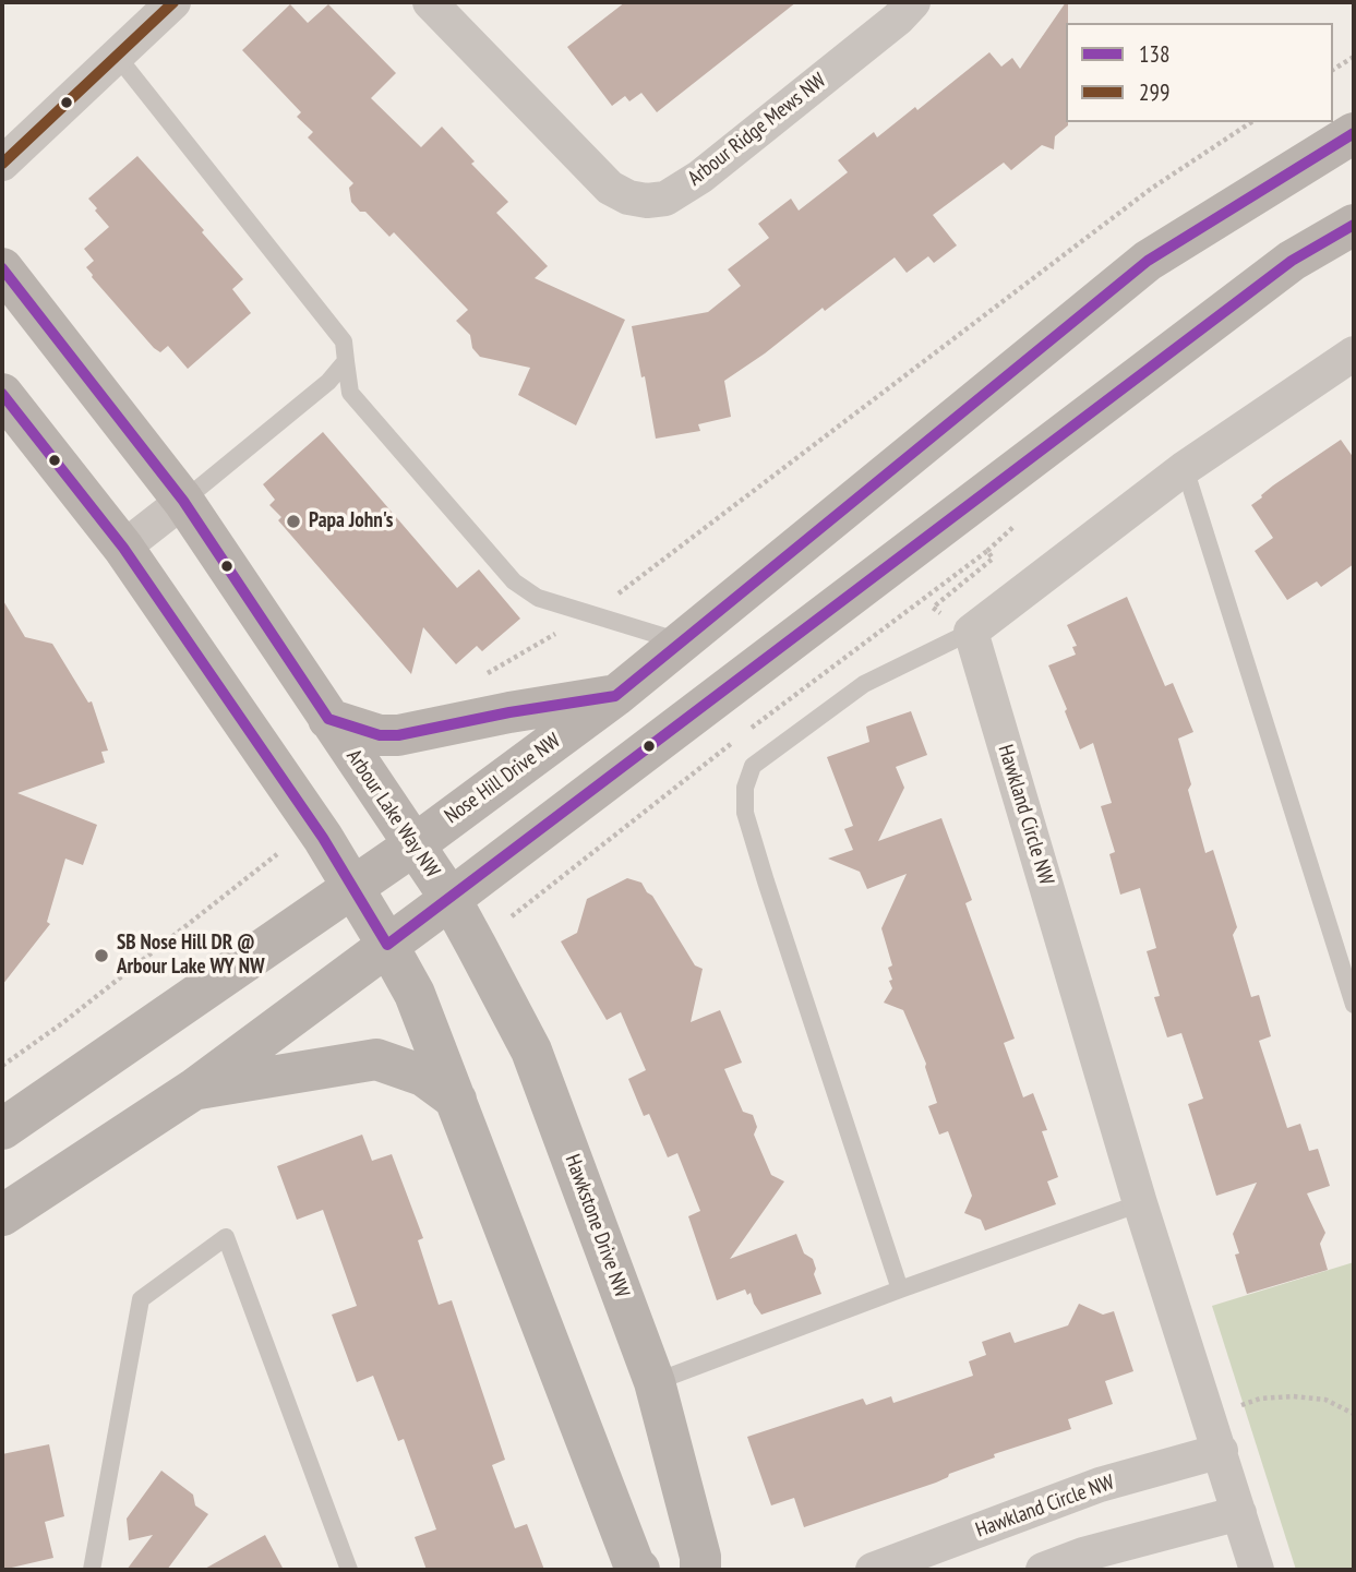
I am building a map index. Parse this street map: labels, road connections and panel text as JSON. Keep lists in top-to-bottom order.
{
  "streets": {
    "main road": ["Nose Hill Drive NW", "Arbour Lake Way NW", "Hawkstone Drive NW"],
    "street": ["Arbour Ridge Mews NW", "Hawkland Circle NW"]
  },
  "crossings": [
    ["Nose Hill Drive NW", "Arbour Lake Way NW"],
    ["Arbour Lake Way NW", "Hawkstone Drive NW"]
  ],
  "places": ["Papa John's", "SB Nose Hill DR @ Arbour Lake WY NW"],
  "lines": ["transit line 299", "transit line 138"],
  "legend": ["138", "299"]
}
